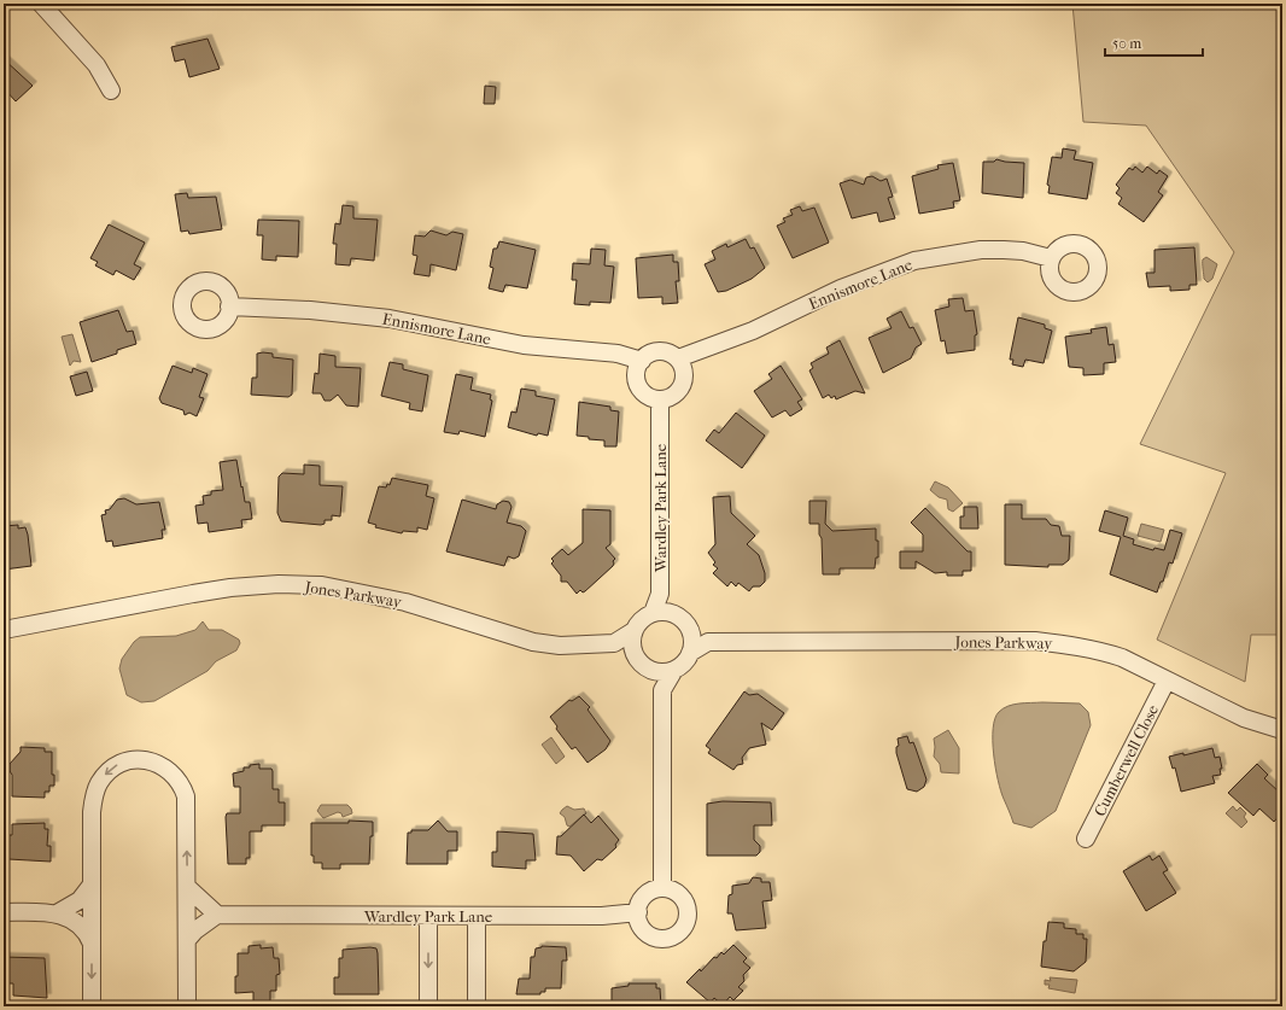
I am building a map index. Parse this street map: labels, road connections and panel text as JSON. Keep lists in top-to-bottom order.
{
  "streets": {
    "street": [
      "Ennismore Lane",
      "Wardley Park Lane",
      "Jones Parkway",
      "Cumberwell Close"
    ]
  },
  "crossings": [
    ["Ennismore Lane", "Wardley Park Lane"],
    ["Wardley Park Lane", "Jones Parkway"],
    ["Jones Parkway", "Cumberwell Close"]
  ],
  "scale_bar": "50 m"
}
